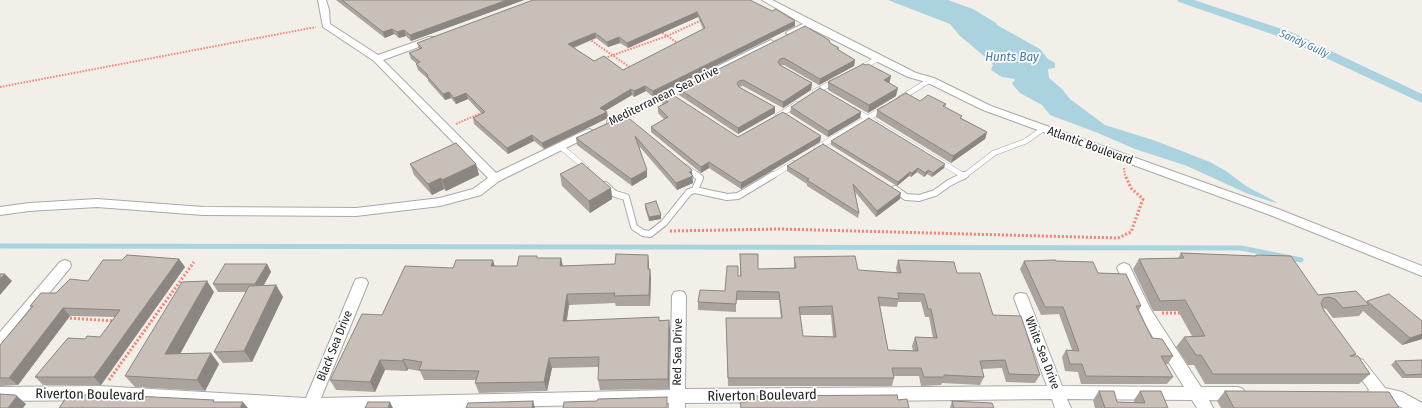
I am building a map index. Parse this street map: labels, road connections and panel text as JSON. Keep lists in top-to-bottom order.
{
  "streets": {
    "street": [
      "Mediterranean Sea Drive",
      "Atlantic Boulevard",
      "Black Sea Drive",
      "Red Sea Drive",
      "White Sea Drive",
      "Riverton Boulevard"
    ]
  },
  "crossings": [
    ["Mediterranean Sea Drive", "Atlantic Boulevard"],
    ["Black Sea Drive", "Riverton Boulevard"],
    ["Red Sea Drive", "Riverton Boulevard"],
    ["White Sea Drive", "Riverton Boulevard"]
  ],
  "water": ["Sandy Gully", "Hunts Bay"]
}
